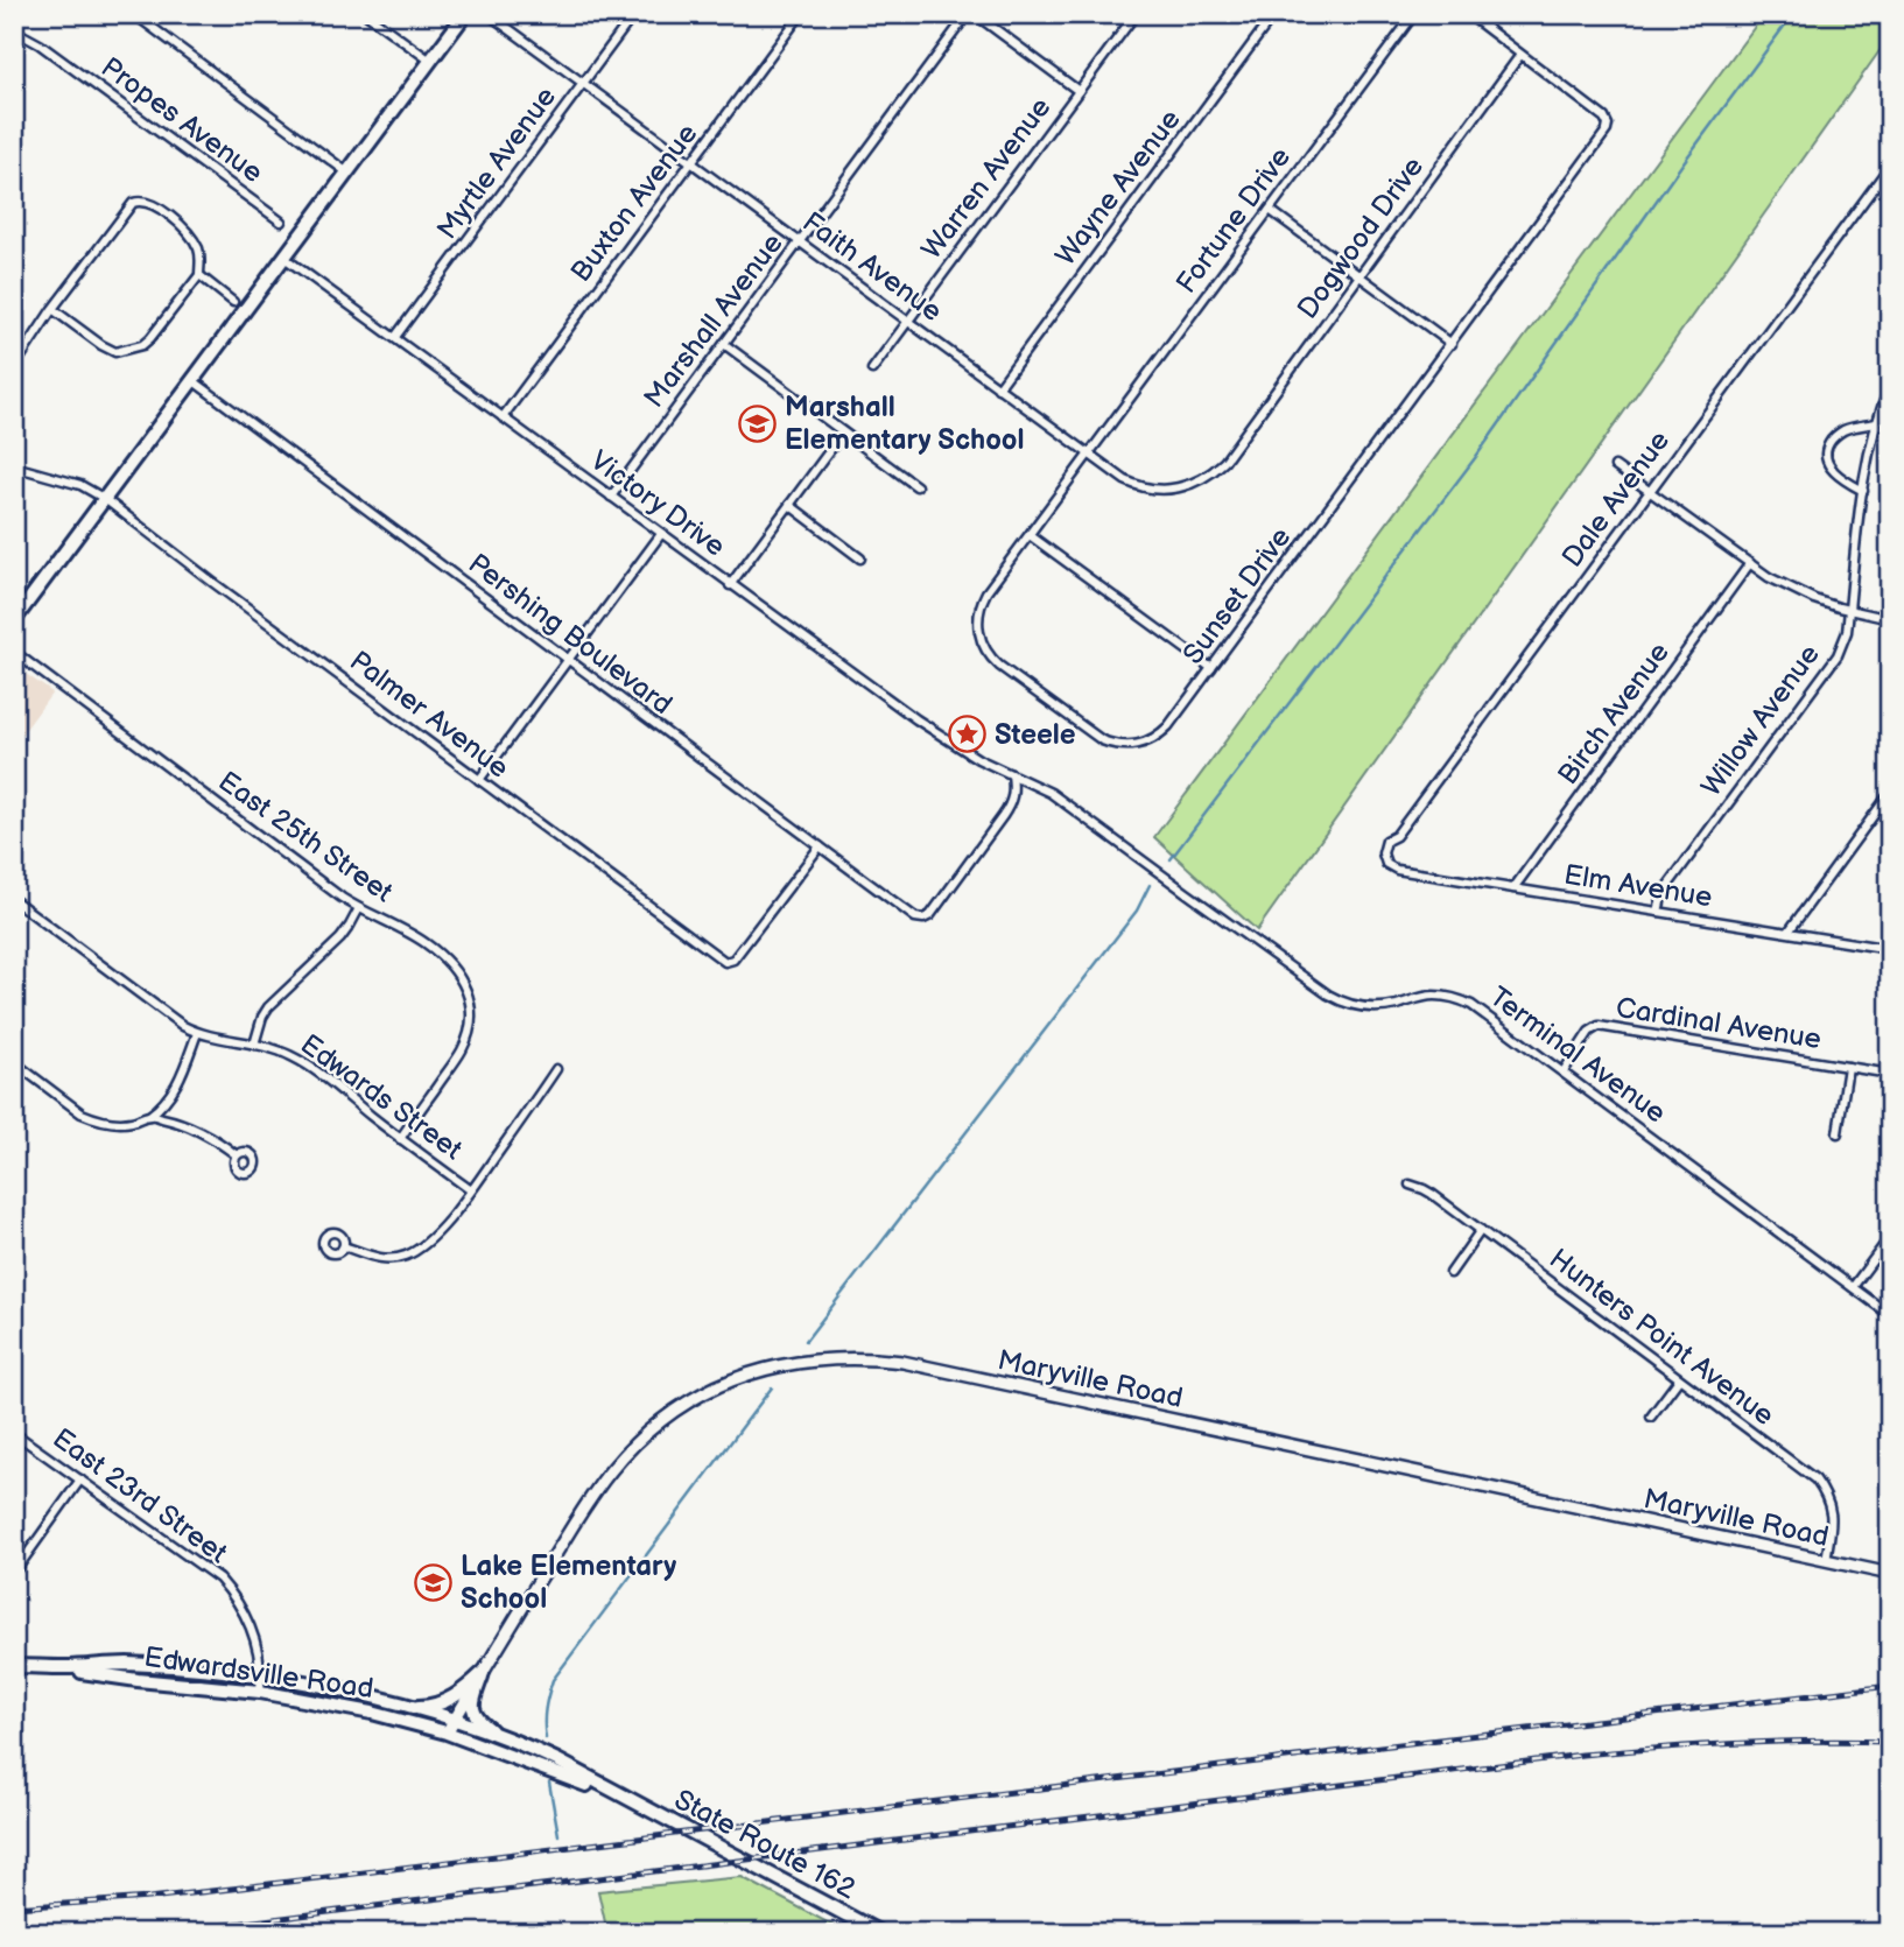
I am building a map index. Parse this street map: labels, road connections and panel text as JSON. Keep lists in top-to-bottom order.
{
  "streets": {
    "main road": ["Maryville Road", "Edwardsville Road", "State Route 162"],
    "street": [
      "Propes Avenue",
      "Myrtle Avenue",
      "Warren Avenue",
      "Wayne Avenue",
      "Buxton Avenue",
      "Fortune Drive",
      "Dogwood Drive",
      "Faith Avenue",
      "Marshall Avenue",
      "Dale Avenue",
      "Victory Drive",
      "Sunset Drive",
      "Pershing Boulevard",
      "Birch Avenue",
      "Palmer Avenue",
      "Willow Avenue",
      "East 25th Street",
      "Elm Avenue",
      "Cardinal Avenue",
      "Terminal Avenue",
      "Edwards Street",
      "Hunters Point Avenue",
      "East 23rd Street"
    ]
  },
  "crossings": [
    ["Myrtle Avenue", "Faith Avenue"],
    ["Myrtle Avenue", "Victory Drive"],
    ["Warren Avenue", "Faith Avenue"],
    ["Wayne Avenue", "Faith Avenue"],
    ["Buxton Avenue", "Faith Avenue"],
    ["Buxton Avenue", "Victory Drive"],
    ["Fortune Drive", "Faith Avenue"],
    ["Fortune Drive", "Sunset Drive"],
    ["Dogwood Drive", "Faith Avenue"],
    ["Dogwood Drive", "Sunset Drive"],
    ["Faith Avenue", "Marshall Avenue"],
    ["Faith Avenue", "Sunset Drive"],
    ["Marshall Avenue", "Victory Drive"],
    ["Dale Avenue", "Elm Avenue"],
    ["Victory Drive", "Pershing Boulevard"],
    ["Victory Drive", "Terminal Avenue"],
    ["Pershing Boulevard", "Palmer Avenue"],
    ["Pershing Boulevard", "Terminal Avenue"],
    ["Birch Avenue", "Elm Avenue"],
    ["Willow Avenue", "Elm Avenue"],
    ["East 25th Street", "Edwards Street"],
    ["Cardinal Avenue", "Terminal Avenue"],
    ["Hunters Point Avenue", "Maryville Road"],
    ["Maryville Road", "Edwardsville Road"],
    ["Maryville Road", "State Route 162"],
    ["East 23rd Street", "Edwardsville Road"],
    ["Edwardsville Road", "State Route 162"]
  ],
  "places": {
    "school or university": ["Marshall Elementary School", "Lake Elementary School"],
    "place": ["Steele"]
  }
}
